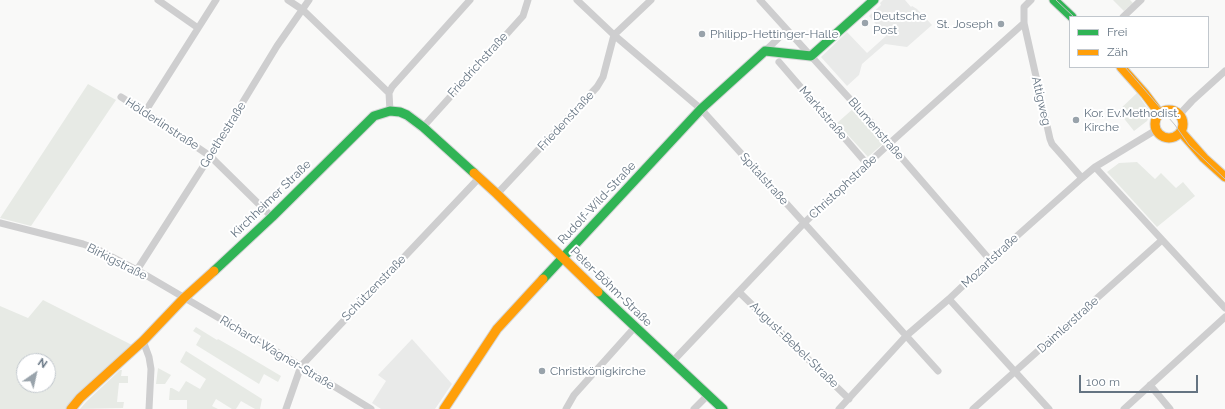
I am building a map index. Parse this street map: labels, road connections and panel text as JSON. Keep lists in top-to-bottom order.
{
  "streets": {
    "street": [
      "Friedrichstraße",
      "Attigweg",
      "Marktstraße",
      "Friedenstraße",
      "Hölderlinstraße",
      "Blumenstraße",
      "Goethestraße",
      "Spitalstraße",
      "Christophstraße",
      "Kirchheimer Straße",
      "Rudolf-Wild-Straße",
      "Mozartstraße",
      "Birkigstraße",
      "Peter-Böhm-Straße",
      "Schützenstraße",
      "Daimlerstraße",
      "August-Bebel-Straße",
      "Richard-Wagner-Straße"
    ]
  },
  "crossings": [
    ["Friedrichstraße", "Peter-Böhm-Straße"],
    ["Attigweg", "Christophstraße"],
    ["Attigweg", "Mozartstraße"],
    ["Marktstraße", "Christophstraße"],
    ["Friedenstraße", "Spitalstraße"],
    ["Friedenstraße", "Peter-Böhm-Straße"],
    ["Hölderlinstraße", "Goethestraße"],
    ["Hölderlinstraße", "Kirchheimer Straße"],
    ["Blumenstraße", "Christophstraße"],
    ["Blumenstraße", "Rudolf-Wild-Straße"],
    ["Blumenstraße", "Mozartstraße"],
    ["Goethestraße", "Birkigstraße"],
    ["Spitalstraße", "Christophstraße"],
    ["Spitalstraße", "Rudolf-Wild-Straße"],
    ["Spitalstraße", "Mozartstraße"],
    ["Christophstraße", "Peter-Böhm-Straße"],
    ["Christophstraße", "August-Bebel-Straße"],
    ["Kirchheimer Straße", "Birkigstraße"],
    ["Kirchheimer Straße", "Peter-Böhm-Straße"],
    ["Kirchheimer Straße", "Richard-Wagner-Straße"],
    ["Rudolf-Wild-Straße", "Peter-Böhm-Straße"],
    ["Mozartstraße", "August-Bebel-Straße"],
    ["Birkigstraße", "Richard-Wagner-Straße"],
    ["Peter-Böhm-Straße", "Schützenstraße"],
    ["Schützenstraße", "Richard-Wagner-Straße"]
  ],
  "places": [
    "Deutsche Post",
    "St. Joseph",
    "Philipp-Hettinger-Halle",
    "Kor. Ev.Methodist. Kirche",
    "Christkönigkirche"
  ],
  "legend": ["Frei", "Zäh"],
  "scale_bar": "100 m",
  "north": "top right"
}
